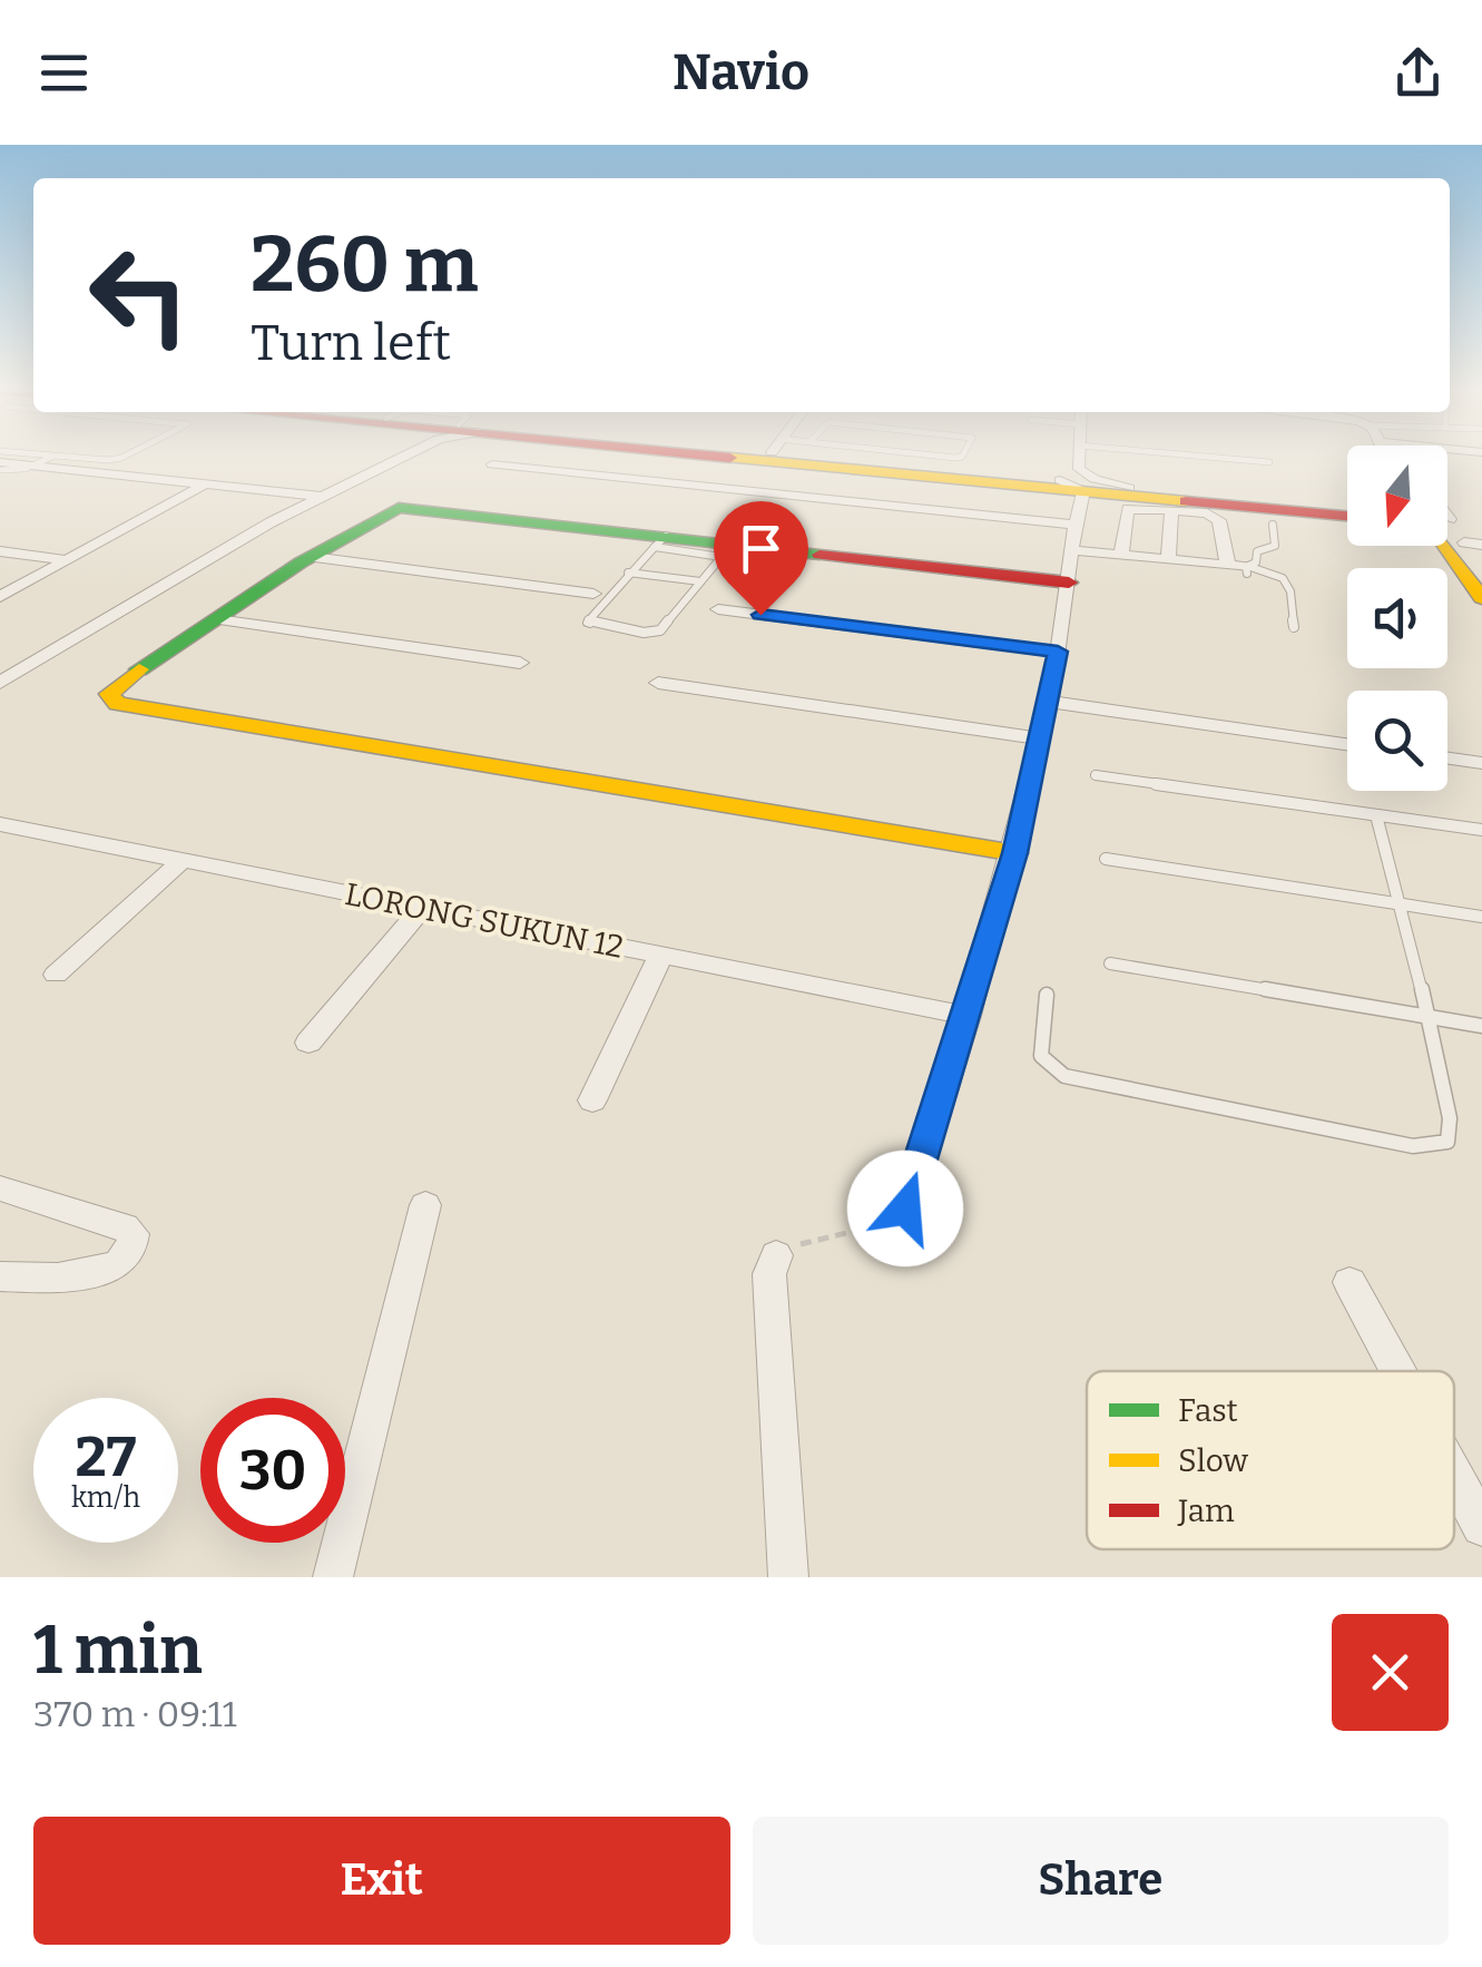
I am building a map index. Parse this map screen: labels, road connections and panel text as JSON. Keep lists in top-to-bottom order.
{
  "streets": {
    "street": ["LORONG SUKUN 12"]
  },
  "legend": ["Fast", "Slow", "Jam"],
  "north": "bottom",
  "page": {
    "header": "Navio",
    "turn": ["260 m", "Turn left"],
    "speed": "27 km/h",
    "limit": "30",
    "heading": ["1 min", "370 m · 09:11"],
    "buttons": ["Exit", "Share"]
  }
}
